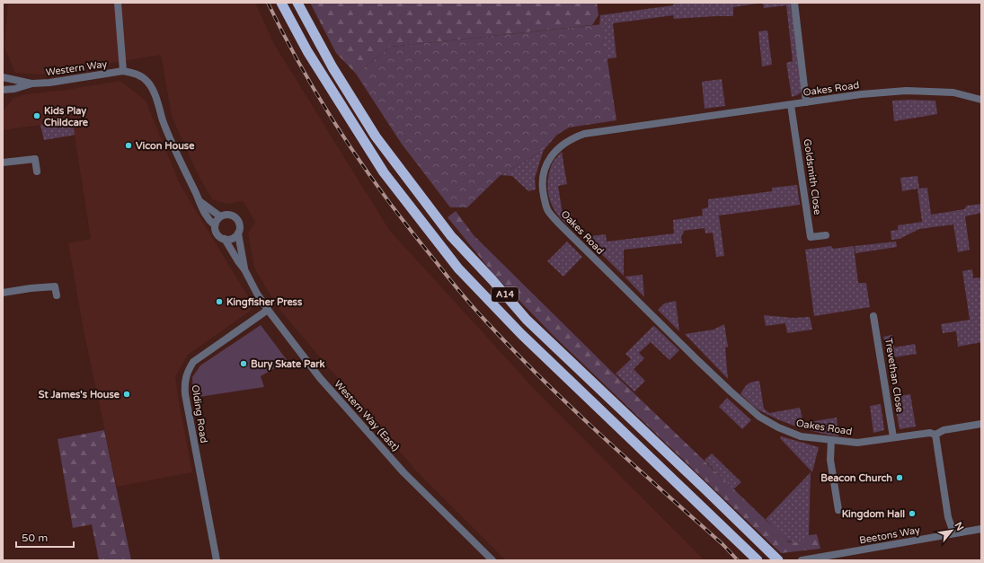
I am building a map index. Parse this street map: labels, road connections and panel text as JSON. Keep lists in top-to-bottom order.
{
  "streets": {
    "highway": ["A14"],
    "street": [
      "Western Way",
      "Oakes Road",
      "Goldsmith Close",
      "Trevethan Close",
      "Olding Road",
      "Western Way (East)",
      "Beetons Way"
    ]
  },
  "crossings": [
    ["Oakes Road", "Goldsmith Close"],
    ["Oakes Road", "Trevethan Close"],
    ["Olding Road", "Western Way (East)"]
  ],
  "places": [
    "Kids Play Childcare",
    "Vicon House",
    "Kingfisher Press",
    "Bury Skate Park",
    "St James's House",
    "Beacon Church",
    "Kingdom Hall"
  ],
  "scale_bar": "50 m",
  "north": "top right"
}
